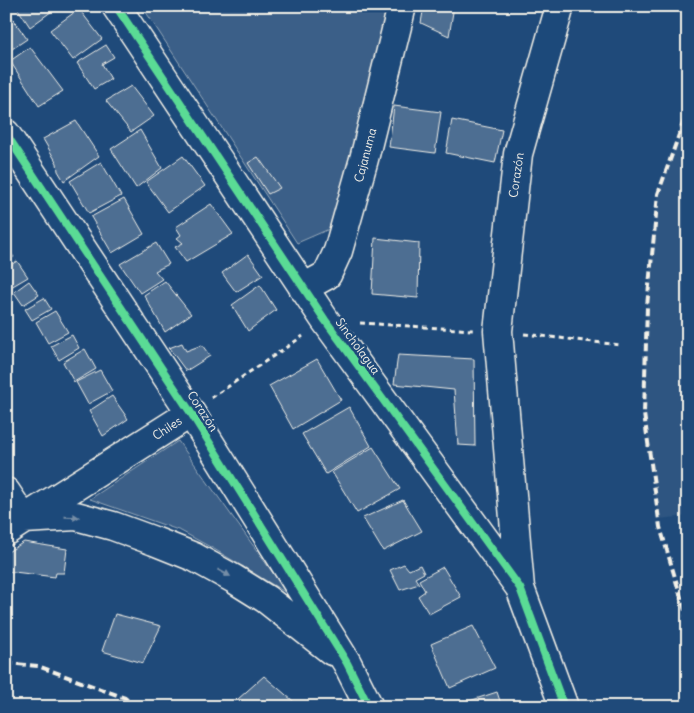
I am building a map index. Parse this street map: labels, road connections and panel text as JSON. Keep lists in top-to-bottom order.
{
  "streets": {
    "street": [
      "Cajanuma",
      "Corazón",
      "Sincholagua",
      "Chiles"
    ]
  },
  "crossings": [
    ["Cajanuma", "Sincholagua"],
    ["Corazón", "Sincholagua"],
    ["Corazón", "Chiles"],
    ["Sincholagua", "Chiles"]
  ]
}
